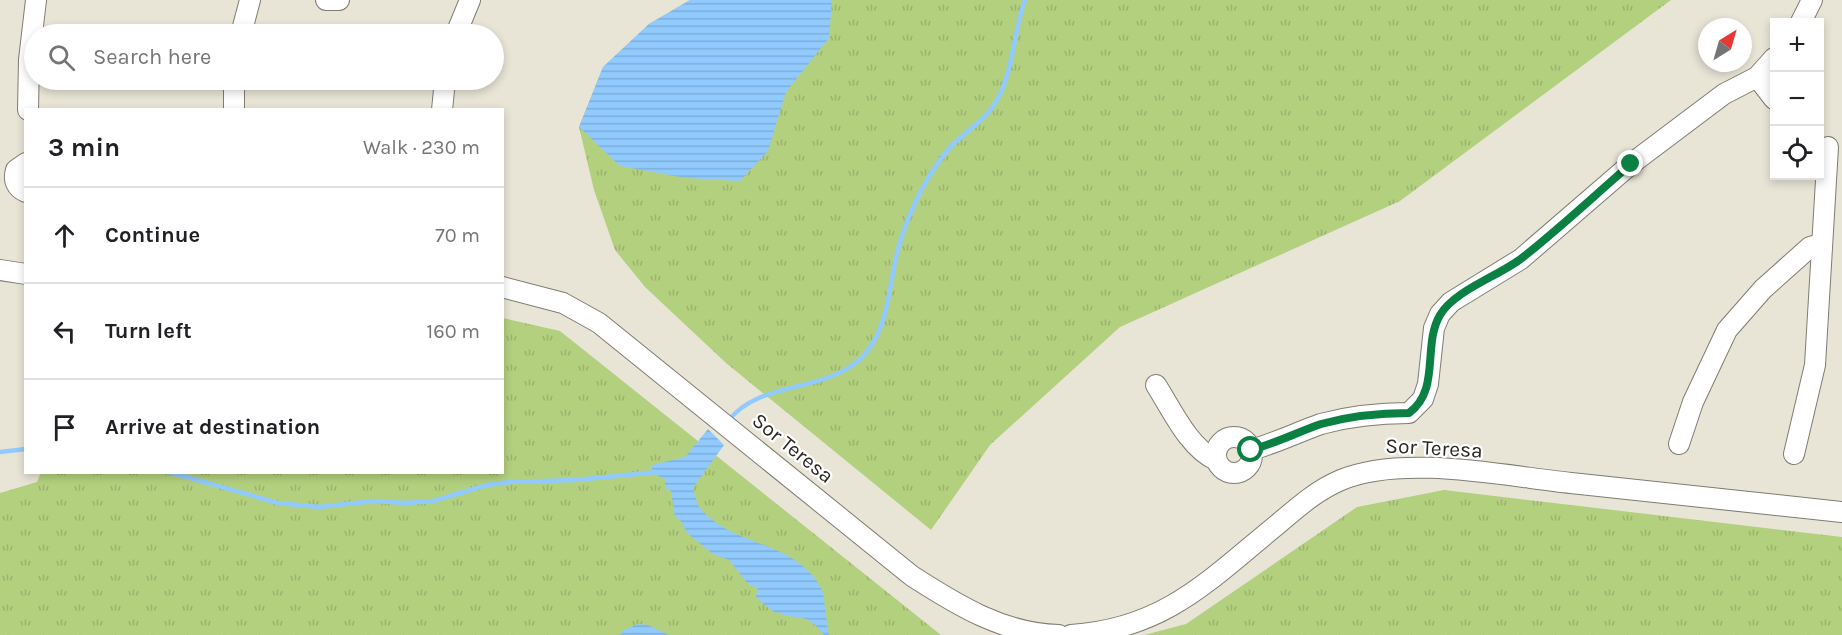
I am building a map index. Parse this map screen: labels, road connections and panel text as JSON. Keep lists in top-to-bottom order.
{
  "streets": {
    "street": ["Sor Teresa"]
  },
  "north": "top right",
  "page": {
    "map_buttons": ["+", "−"],
    "search": "Search here",
    "heading": ["3 min", "Walk · 230 m"],
    "list": [
      ["Continue", "70 m"],
      ["Turn left", "160 m"],
      "Arrive at destination"
    ]
  }
}
